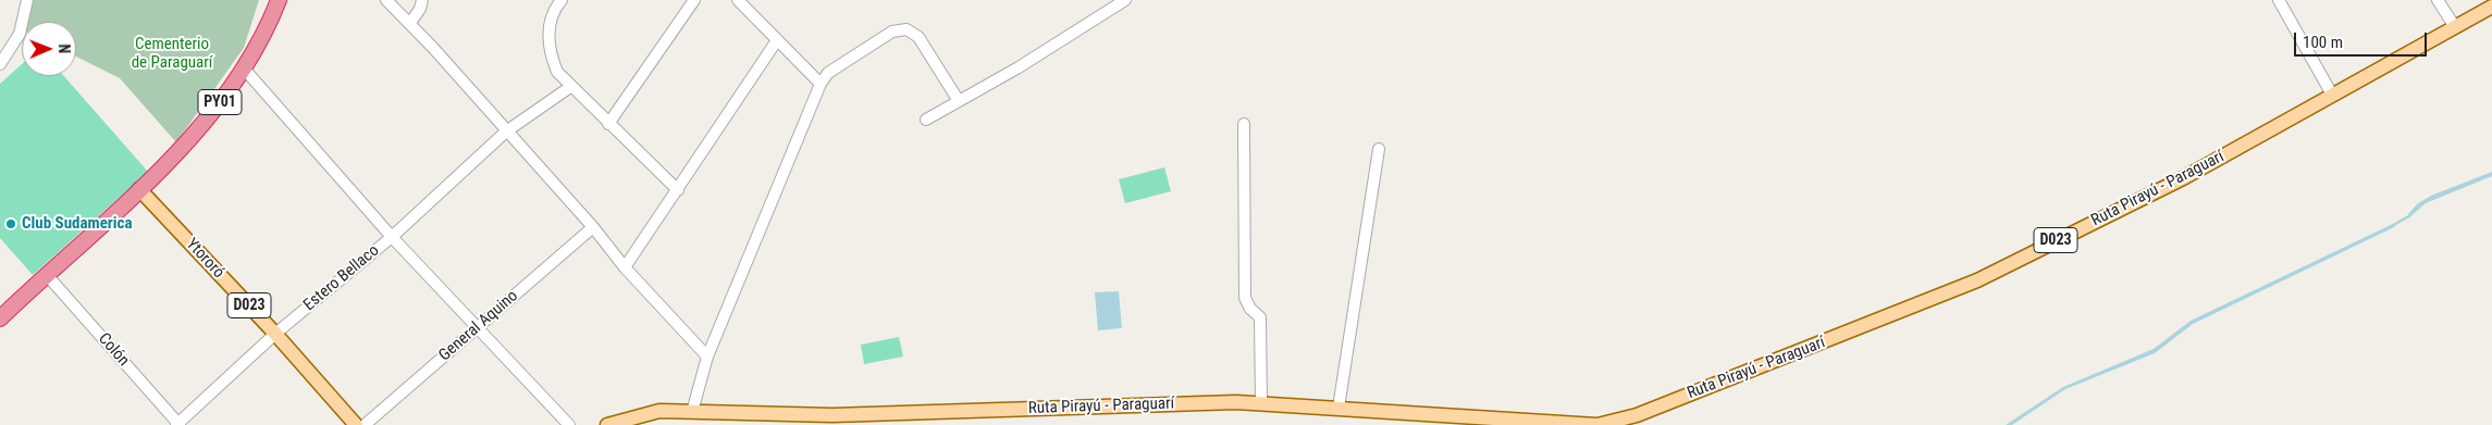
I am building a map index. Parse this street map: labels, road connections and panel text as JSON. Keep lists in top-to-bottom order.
{
  "streets": {
    "highway": ["PY01"],
    "main road": ["Ruta Pirayú - Paraguarí", "D023", "Ytororó"],
    "street": ["Estero Bellaco", "General Aquino", "Colón"]
  },
  "crossings": [
    ["PY01", "Ytororó"],
    ["PY01", "Colón"],
    ["Ytororó", "Estero Bellaco"],
    ["Estero Bellaco", "Colón"]
  ],
  "parks": ["Cementerio de Paraguarí"],
  "places": ["Club Sudamerica"],
  "scale_bar": "100 m",
  "north": "right"
}
